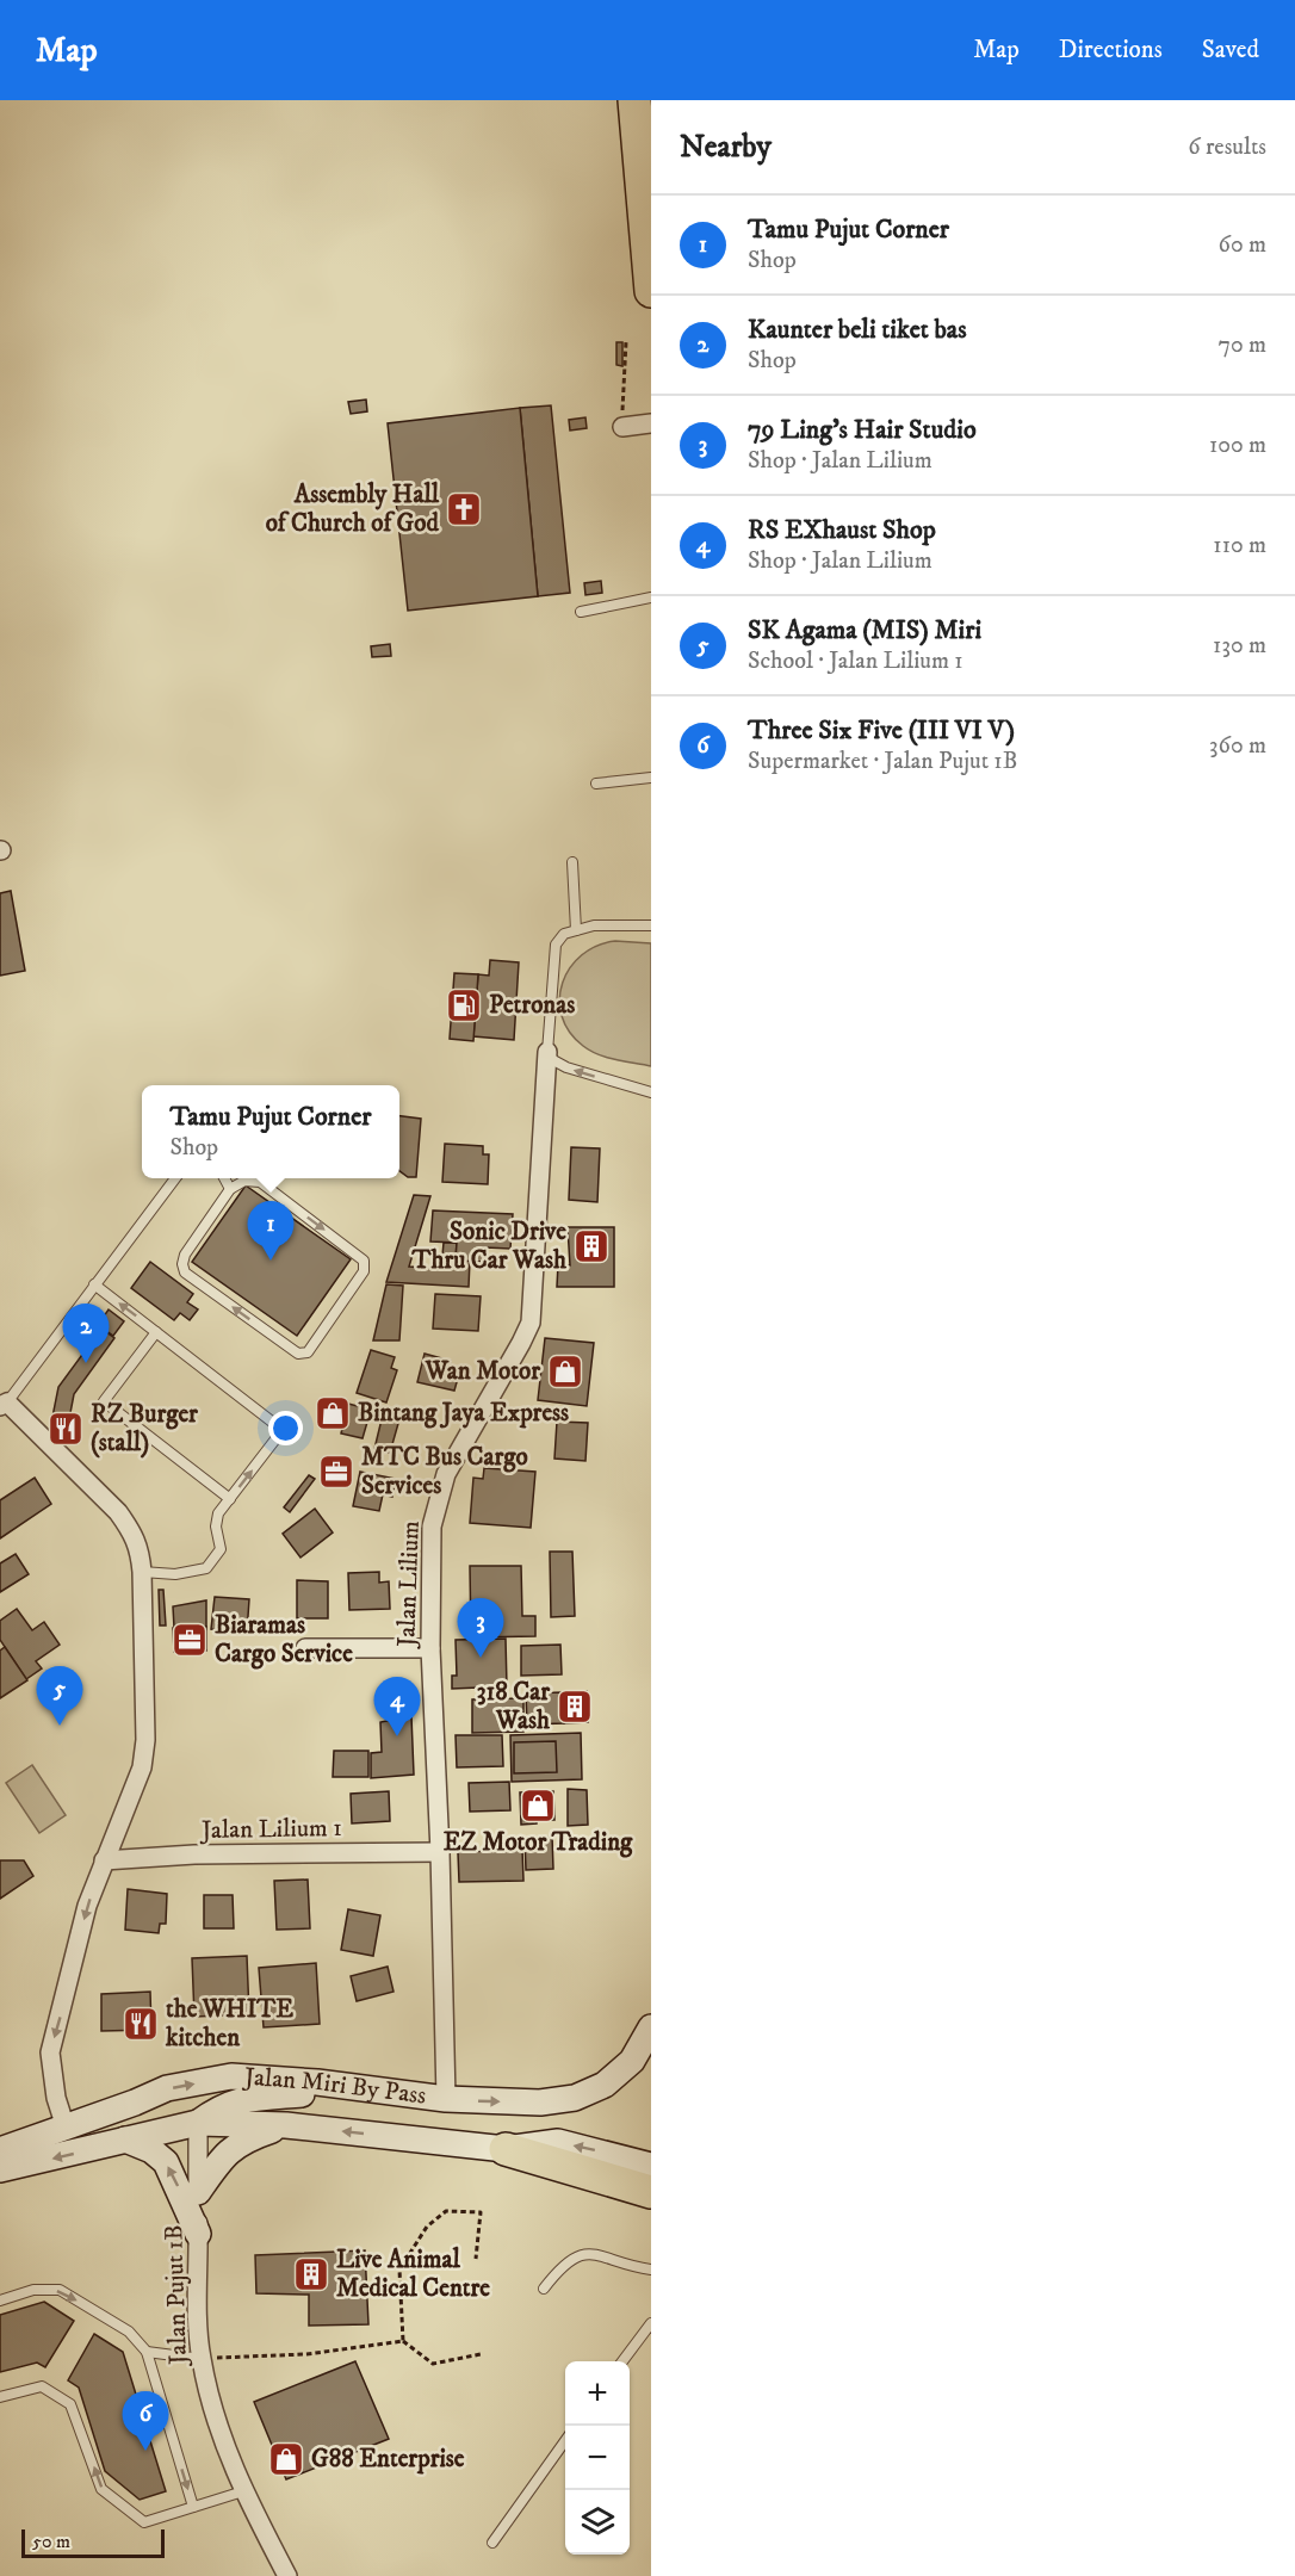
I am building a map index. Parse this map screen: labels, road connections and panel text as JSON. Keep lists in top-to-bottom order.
{
  "streets": {
    "street": [
      "Jalan Lilium",
      "Jalan Lilium 1",
      "Jalan Miri By Pass",
      "Jalan Pujut 1B"
    ]
  },
  "crossings": [
    ["Jalan Lilium", "Jalan Lilium 1"],
    ["Jalan Lilium", "Jalan Miri By Pass"],
    ["Jalan Miri By Pass", "Jalan Pujut 1B"]
  ],
  "places": {
    "church": ["Assembly Hall of Church of God"],
    "fuel station": ["Petronas"],
    "building": ["Sonic Drive Thru Car Wash", "318 Car Wash", "Live Animal Medical Centre"],
    "shop": [
      "Wan Motor",
      "Bintang Jaya Express",
      "EZ Motor Trading",
      "G88 Enterprise"
    ],
    "restaurant": ["RZ Burger (stall)", "the WHITE kitchen"],
    "office": ["MTC Bus Cargo Services", "Biaramas Cargo Service"]
  },
  "scale_bar": "50 m",
  "page": {
    "header": "Map",
    "nav": ["Map", "Directions", "Saved"],
    "heading": ["Nearby", "6 results"],
    "list": [
      {
        "mark": "1",
        "name": "Tamu Pujut Corner",
        "note": "Shop",
        "value": "60 m"
      },
      {
        "mark": "2",
        "name": "Kaunter beli tiket bas",
        "note": "Shop",
        "value": "70 m"
      },
      {
        "mark": "3",
        "name": "79 Ling’s Hair Studio",
        "note": "Shop · Jalan Lilium",
        "value": "100 m"
      },
      {
        "mark": "4",
        "name": "RS EXhaust Shop",
        "note": "Shop · Jalan Lilium",
        "value": "110 m"
      },
      {
        "mark": "5",
        "name": "SK Agama (MIS) Miri",
        "note": "School · Jalan Lilium 1",
        "value": "130 m"
      },
      {
        "mark": "6",
        "name": "Three Six Five (III VI V)",
        "note": "Supermarket · Jalan Pujut 1B",
        "value": "360 m"
      }
    ],
    "popup": ["Tamu Pujut Corner", "Shop"],
    "pins": [
      "1",
      "2",
      "3",
      "5",
      "4",
      "6"
    ],
    "map_buttons": ["+", "−"],
    "scale": "50 m"
  }
}
